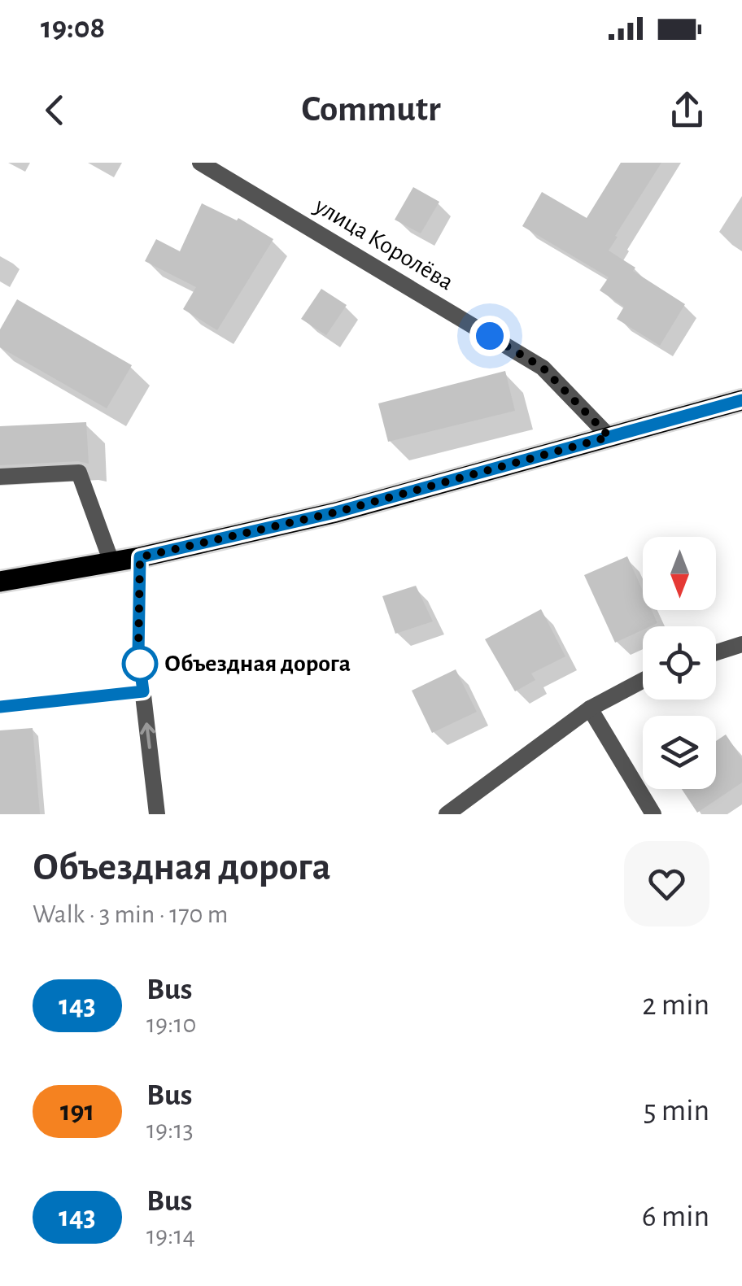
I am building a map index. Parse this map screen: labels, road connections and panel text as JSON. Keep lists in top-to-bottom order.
{
  "streets": {
    "street": ["улица Королёва"]
  },
  "places": ["Объездная дорога"],
  "lines": ["bus line 143"],
  "north": "bottom",
  "page": {
    "status": "19:08",
    "header": "Commutr",
    "heading": ["Объездная дорога", "Walk · 3 min · 170 m"],
    "list": [
      {
        "mark": "143",
        "name": "Bus",
        "note": "19:10",
        "value": "2 min"
      },
      {
        "mark": "191",
        "name": "Bus",
        "note": "19:13",
        "value": "5 min"
      },
      {
        "mark": "143",
        "name": "Bus",
        "note": "19:14",
        "value": "6 min"
      }
    ]
  }
}
